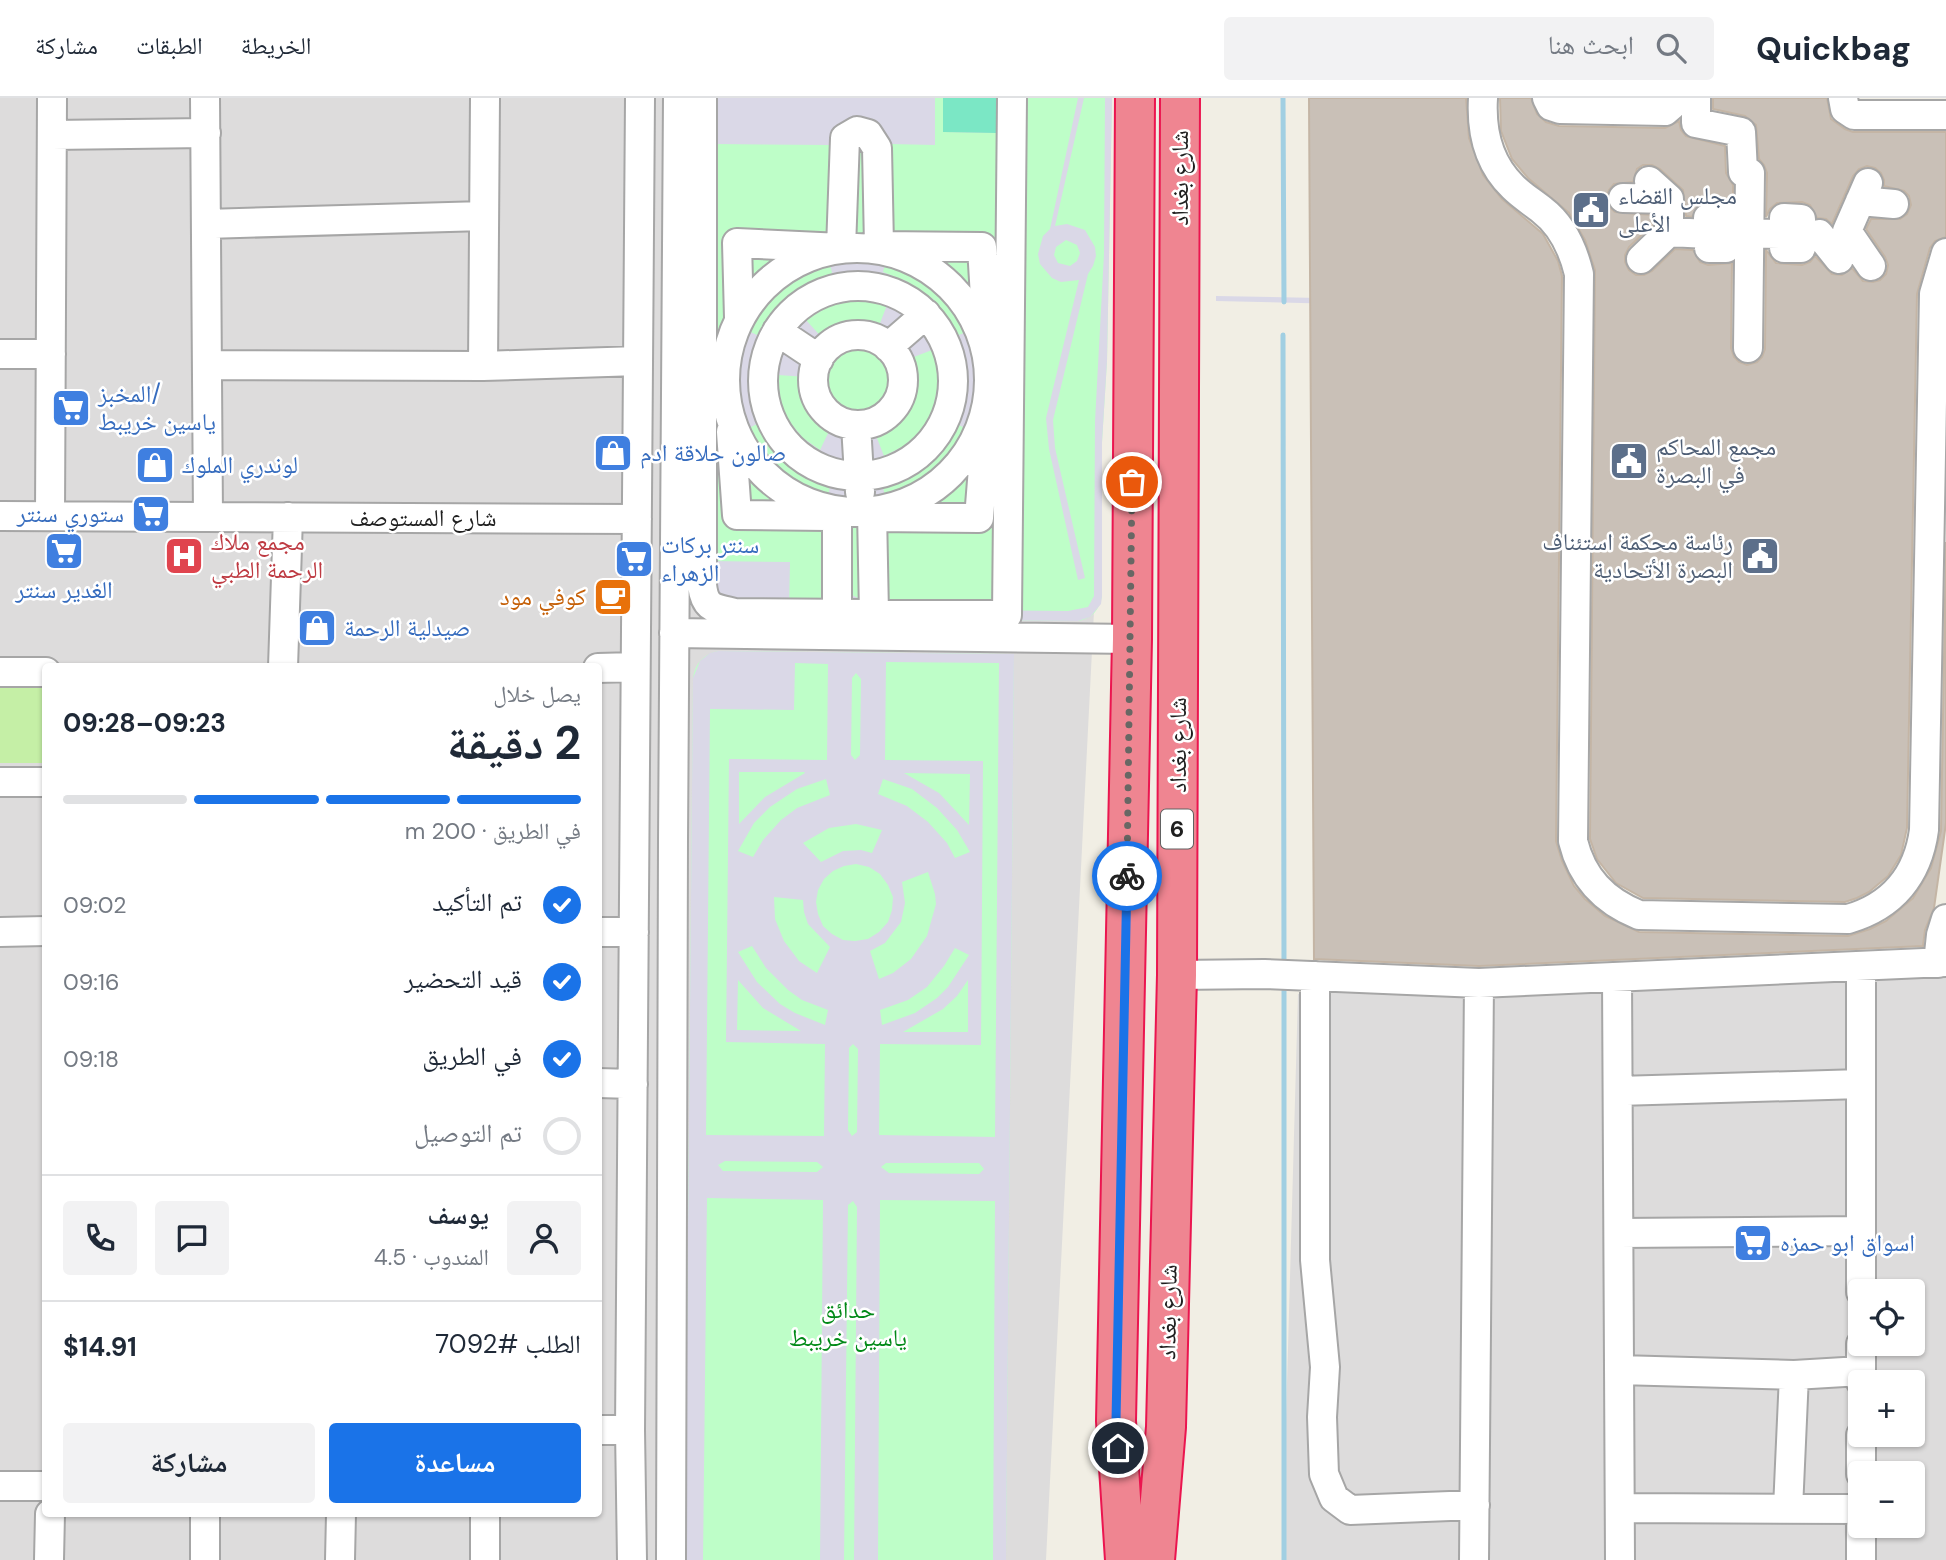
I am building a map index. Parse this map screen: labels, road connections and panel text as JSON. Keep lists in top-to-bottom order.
{
  "streets": {
    "highway": ["شارع بغداد", "6"],
    "street": ["شارع المستوصف"]
  },
  "parks": ["حدائق ياسين خريبط"],
  "places": {
    "public building": ["مجلس القضاء الأعلى", "مجمع المحاكم في البصرة", "رئاسة محكمة استئناف البصرة الأتحادية"],
    "supermarket": [
      "المخبز/ ياسين خريبط",
      "ستوري سنتر",
      "الغدير سنتر",
      "سنتر بركات الزهراء",
      "اسواق ابو حمزه"
    ],
    "shop": ["صالون حلاقة ادم", "لوندري الملوك", "صيدلية الرحمة"],
    "hospital": ["مجمع ملاك الرحمة الطبي"],
    "cafe": ["كوفي مود"]
  },
  "page": {
    "header": "Quickbag",
    "search": "ابحث هنا",
    "nav": ["الخريطة", "الطبقات", "مشاركة"],
    "heading": ["2 دقيقة", "يصل خلال", "09:23–09:28"],
    "panel": [
      "يوسف",
      "المندوب · 4.5",
      "الطلب #7092",
      "$14.91"
    ],
    "bar": "في الطريق · 200 m",
    "list": [
      ["تم التأكيد", "09:02"],
      ["قيد التحضير", "09:16"],
      ["في الطريق", "09:18"],
      "تم التوصيل"
    ],
    "map_buttons": ["+", "−"],
    "buttons": ["مساعدة", "مشاركة"]
  }
}
